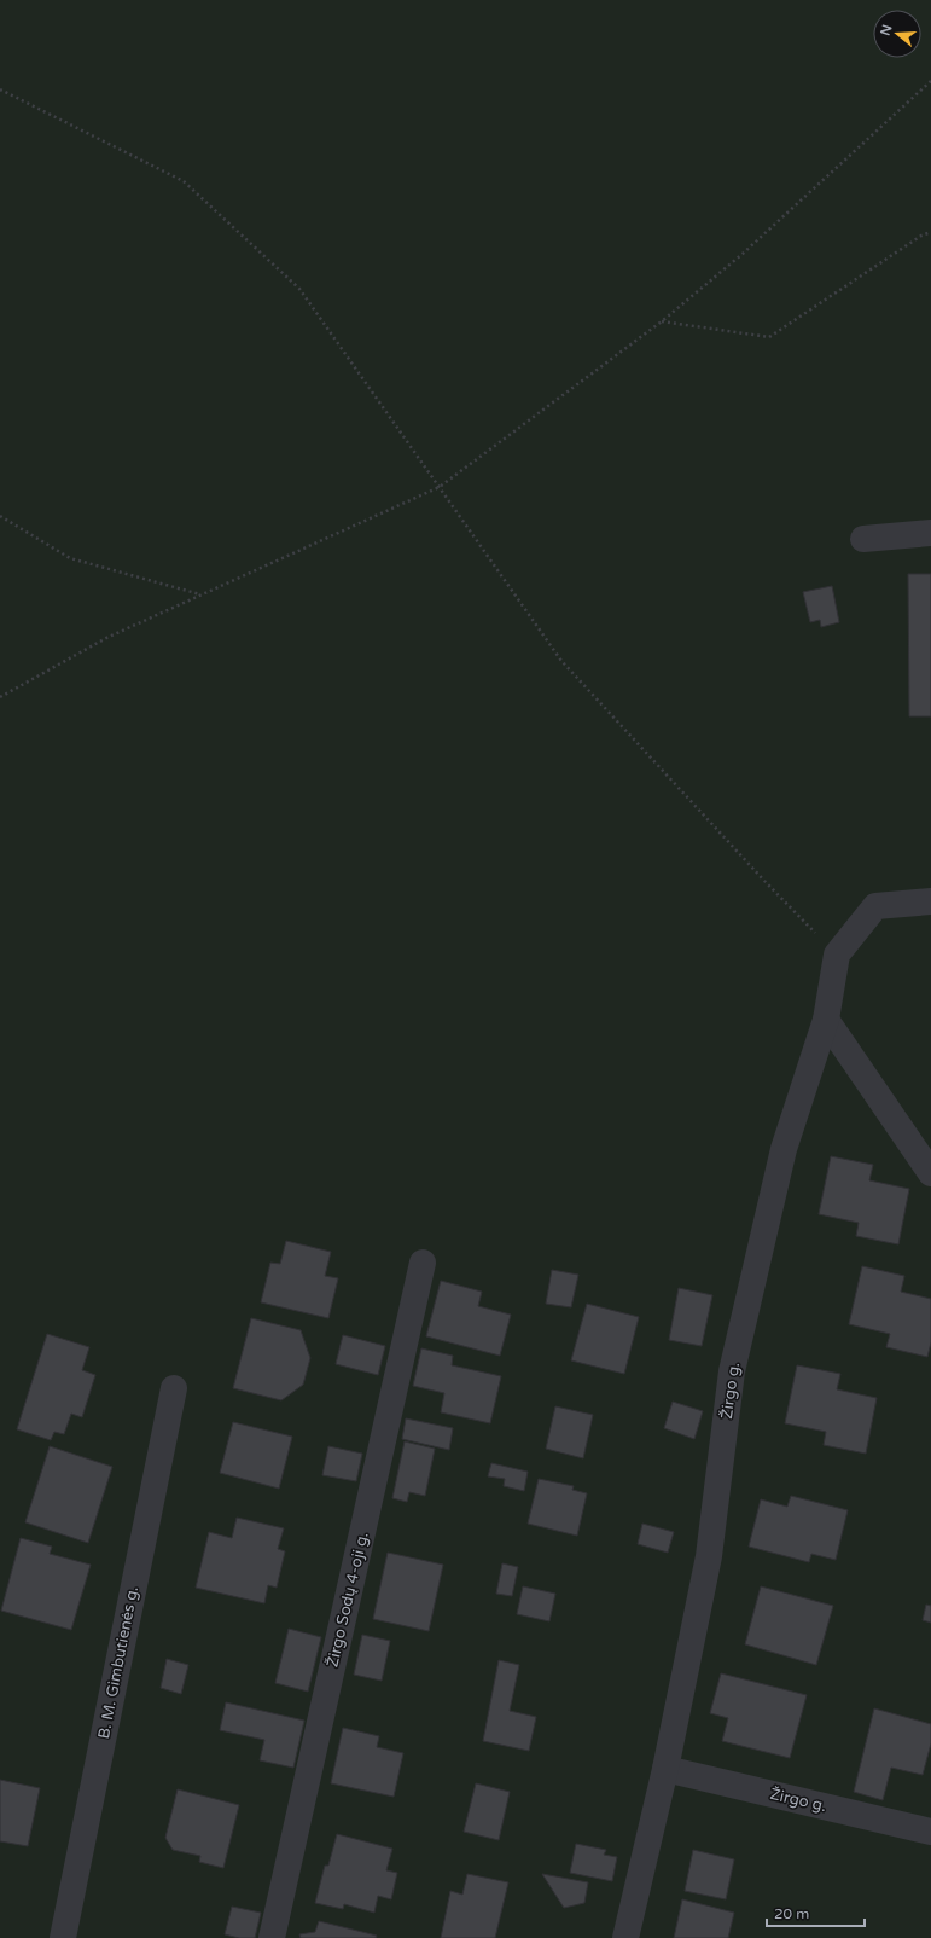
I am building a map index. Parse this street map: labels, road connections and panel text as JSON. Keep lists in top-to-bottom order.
{
  "streets": {
    "street": ["Žirgo g.", "Žirgo Sodų 4-oji g.", "B. M. Gimbutienės g."]
  },
  "scale_bar": "20 m",
  "north": "left"
}
